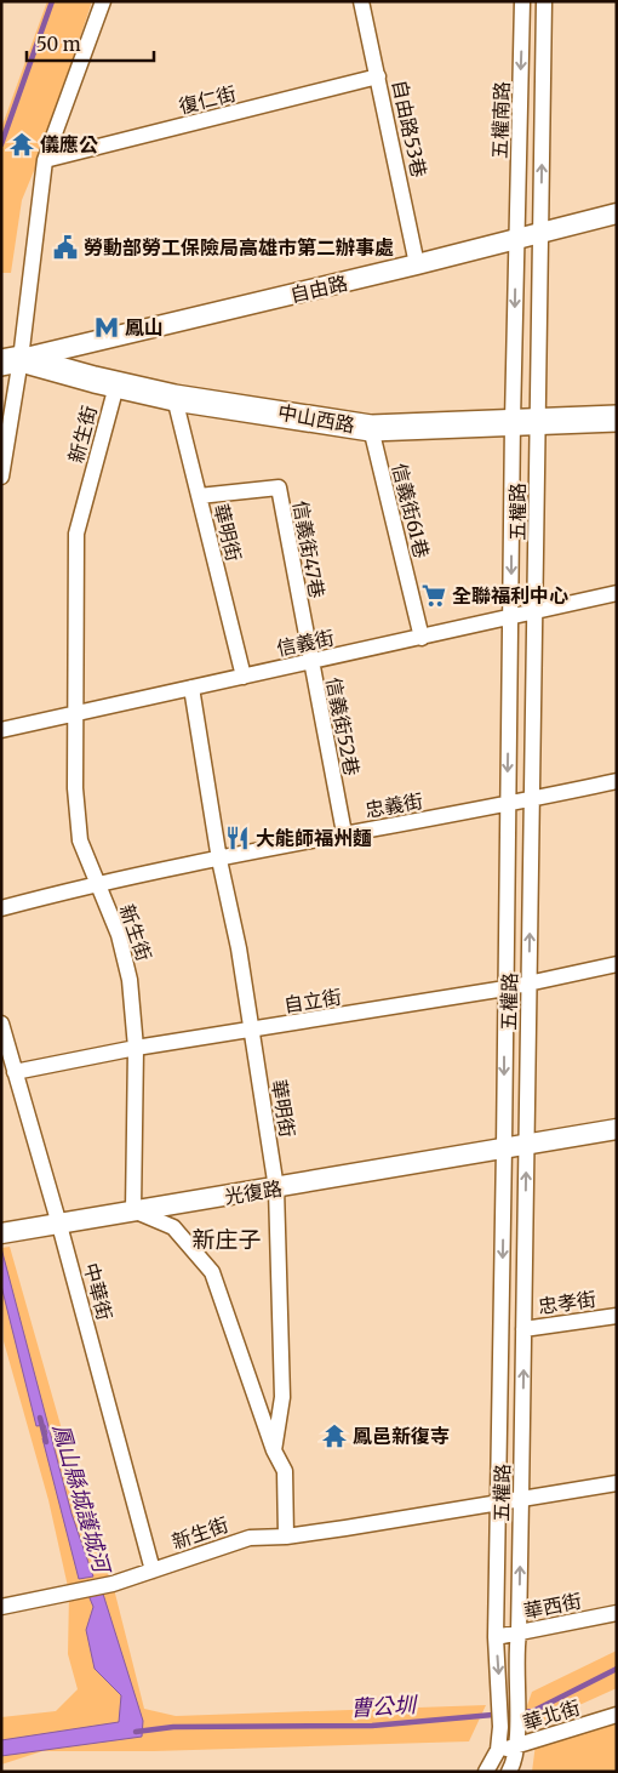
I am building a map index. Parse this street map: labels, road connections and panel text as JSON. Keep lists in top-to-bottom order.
{
  "streets": {
    "main road": ["中山西路"],
    "street": [
      "復仁街",
      "五權南路",
      "自由路53巷",
      "自由路",
      "新生街",
      "信義街61巷",
      "五權路",
      "華明街",
      "信義街47巷",
      "信義街",
      "信義街52巷",
      "忠義街",
      "自立街",
      "光復路",
      "中華街",
      "忠孝街",
      "華西街",
      "華北街"
    ]
  },
  "crossings": [
    ["復仁街", "自由路53巷"],
    ["五權南路", "自由路"],
    ["五權南路", "五權路"],
    ["自由路53巷", "自由路"],
    ["自由路", "中山西路"],
    ["自由路", "五權路"],
    ["中山西路", "新生街"],
    ["中山西路", "信義街61巷"],
    ["中山西路", "五權路"],
    ["中山西路", "華明街"],
    ["新生街", "五權路"],
    ["新生街", "信義街"],
    ["新生街", "忠義街"],
    ["新生街", "自立街"],
    ["新生街", "光復路"],
    ["新生街", "中華街"],
    ["信義街61巷", "信義街"],
    ["五權路", "信義街"],
    ["五權路", "忠義街"],
    ["五權路", "自立街"],
    ["五權路", "光復路"],
    ["五權路", "忠孝街"],
    ["五權路", "華西街"],
    ["五權路", "華北街"],
    ["華明街", "信義街47巷"],
    ["華明街", "信義街"],
    ["華明街", "忠義街"],
    ["華明街", "自立街"],
    ["華明街", "光復路"],
    ["信義街47巷", "信義街"],
    ["信義街47巷", "信義街52巷"],
    ["信義街", "信義街52巷"],
    ["信義街52巷", "忠義街"],
    ["自立街", "中華街"],
    ["光復路", "中華街"]
  ],
  "districts": ["新庄子"],
  "water": ["鳳山縣城護城河", "曹公圳"],
  "places": {
    "temple": ["儀應公", "鳳邑新復寺"],
    "public building": ["勞動部勞工保險局高雄市第二辦事處"],
    "metro station": ["鳳山"],
    "supermarket": ["全聯福利中心"],
    "restaurant": ["大能師福州麵"]
  },
  "scale_bar": "50 m"
}
